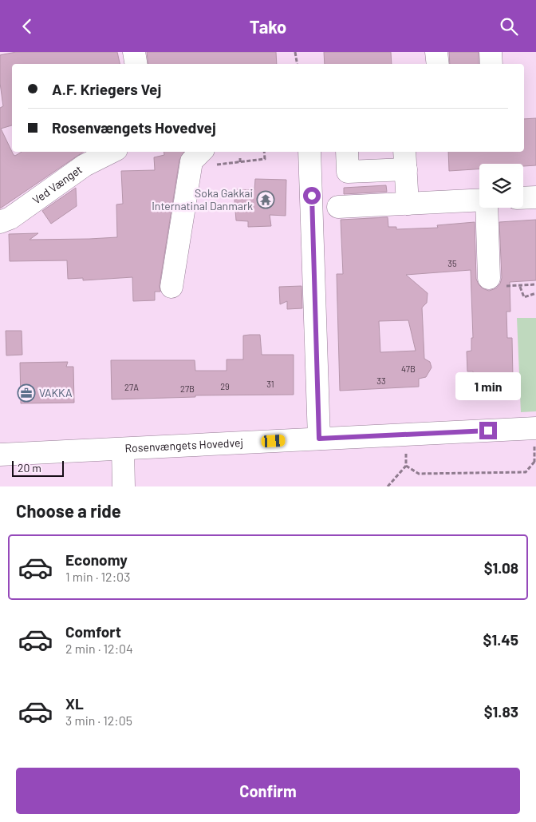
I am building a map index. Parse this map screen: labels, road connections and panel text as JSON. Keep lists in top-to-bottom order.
{
  "streets": {
    "street": ["Ved Vænget", "Rosenvængets Hovedvej"]
  },
  "places": {
    "temple": ["Soka Gakkai Internatinal Danmark"],
    "office": ["VAKKA"]
  },
  "house_numbers": [
    "35",
    "47B",
    "33",
    "31",
    "29",
    "27A",
    "27B"
  ],
  "scale_bar": "20 m",
  "page": {
    "header": "Tako",
    "banner": ["A.F. Kriegers Vej", "Rosenvængets Hovedvej"],
    "bubble": "1 min",
    "scale": "20 m",
    "heading": "Choose a ride",
    "list": [
      {
        "name": "Economy",
        "note": "1 min · 12:03",
        "value": "$1.08"
      },
      {
        "name": "Comfort",
        "note": "2 min · 12:04",
        "value": "$1.45"
      },
      {
        "name": "XL",
        "note": "3 min · 12:05",
        "value": "$1.83"
      }
    ],
    "buttons": "Confirm"
  }
}
